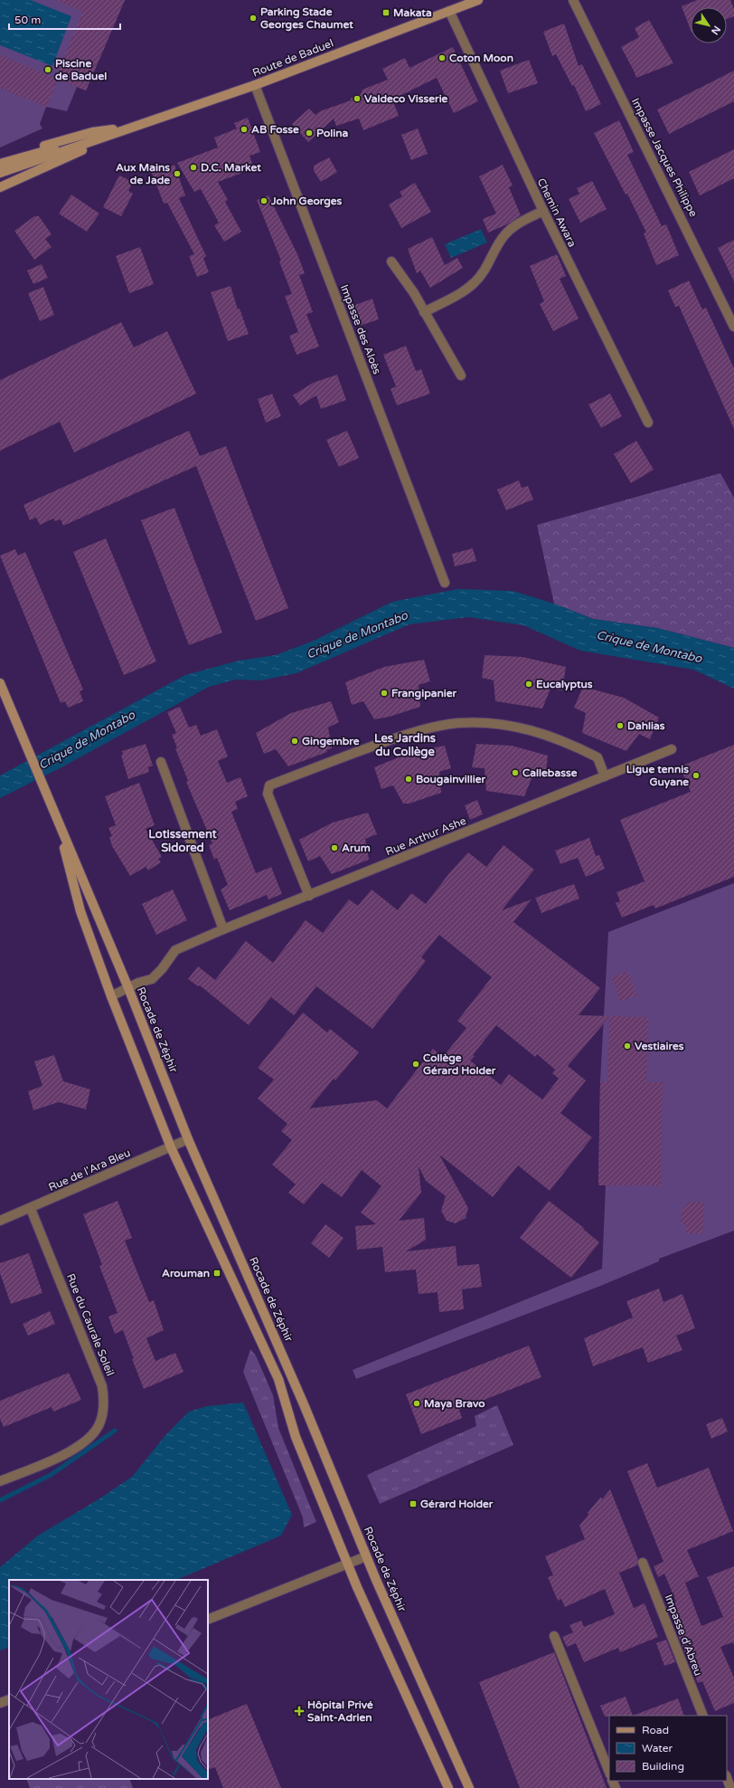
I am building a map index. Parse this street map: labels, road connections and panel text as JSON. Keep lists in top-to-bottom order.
{
  "streets": {
    "main road": ["Route de Baduel", "Rocade de Zéphir"],
    "street": [
      "Impasse Jacques Philippe",
      "Chemin Awara",
      "Impasse des Aloès",
      "Rue Arthur Ashe",
      "Rue de l'Ara Bleu",
      "Rue du Caurale Soleil",
      "Impasse d'Abreu"
    ]
  },
  "crossings": [
    ["Route de Baduel", "Chemin Awara"],
    ["Route de Baduel", "Impasse des Aloès"],
    ["Rue Arthur Ashe", "Rocade de Zéphir"],
    ["Rocade de Zéphir", "Rue de l'Ara Bleu"],
    ["Rue de l'Ara Bleu", "Rue du Caurale Soleil"]
  ],
  "districts": ["Les Jardins du Collège", "Lotissement Sidored"],
  "water": ["Crique de Montabo"],
  "places": {
    "transit": ["Makata", "Arouman", "Gérard Holder"],
    "other": [
      "Parking Stade Georges Chaumet",
      "Coton Moon",
      "Piscine de Baduel",
      "Valdeco Visserie",
      "AB Fosse",
      "Polina",
      "D.C. Market",
      "Aux Mains de Jade",
      "John Georges",
      "Eucalyptus",
      "Frangipanier",
      "Dahlias",
      "Gingembre",
      "Callebasse",
      "Ligue tennis Guyane",
      "Bougainvillier",
      "Arum",
      "Vestiaires",
      "Collège Gérard Holder",
      "Maya Bravo"
    ],
    "health": ["Hôpital Privé Saint-Adrien"]
  },
  "legend": ["Road", "Water", "Building"],
  "scale_bar": "50 m",
  "north": "bottom right"
}
